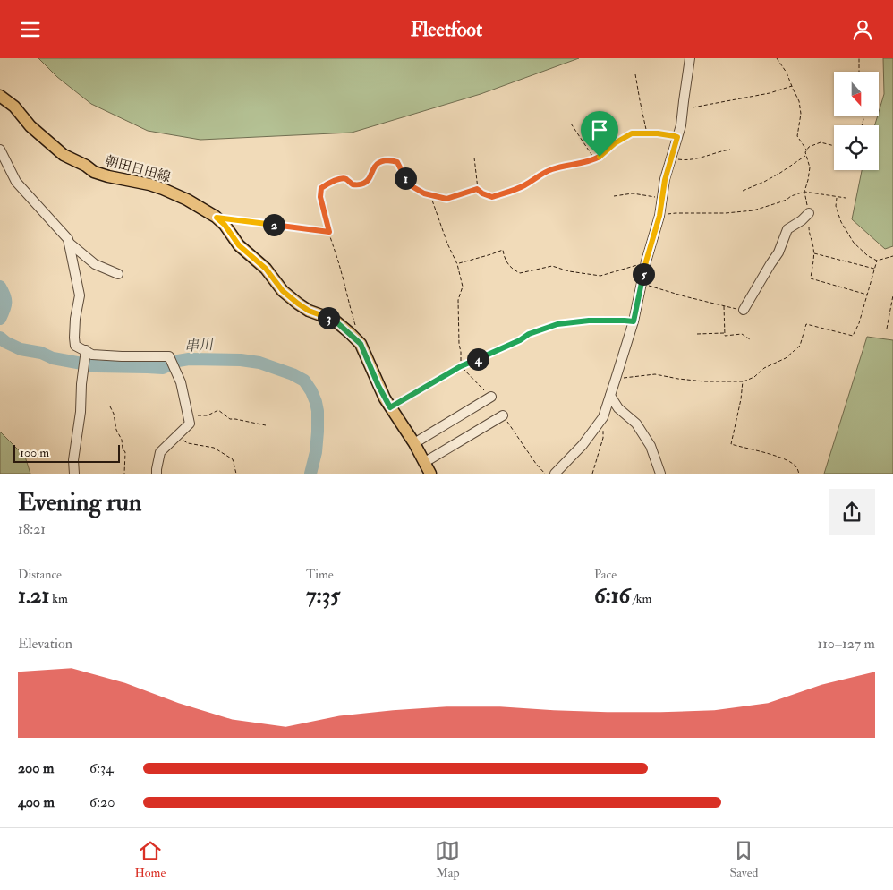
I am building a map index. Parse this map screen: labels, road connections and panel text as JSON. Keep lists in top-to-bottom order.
{
  "streets": {
    "main road": ["朝田日田線"]
  },
  "water": ["串川"],
  "scale_bar": "100 m",
  "north": "bottom",
  "page": {
    "header": "Fleetfoot",
    "pins": [
      "1",
      "2",
      "5",
      "3",
      "4"
    ],
    "scale": "100 m",
    "heading": ["Evening run", "18:21"],
    "stats": [
      ["Distance", "1.21 km"],
      ["Time", "7:35"],
      ["Pace", "6:16 /km"]
    ],
    "chart": ["Elevation", "110–127 m"],
    "list": [
      {
        "name": "200 m",
        "note": "6:34"
      },
      {
        "name": "400 m",
        "note": "6:20"
      }
    ],
    "tabs": ["Home", "Map", "Saved"]
  }
}
